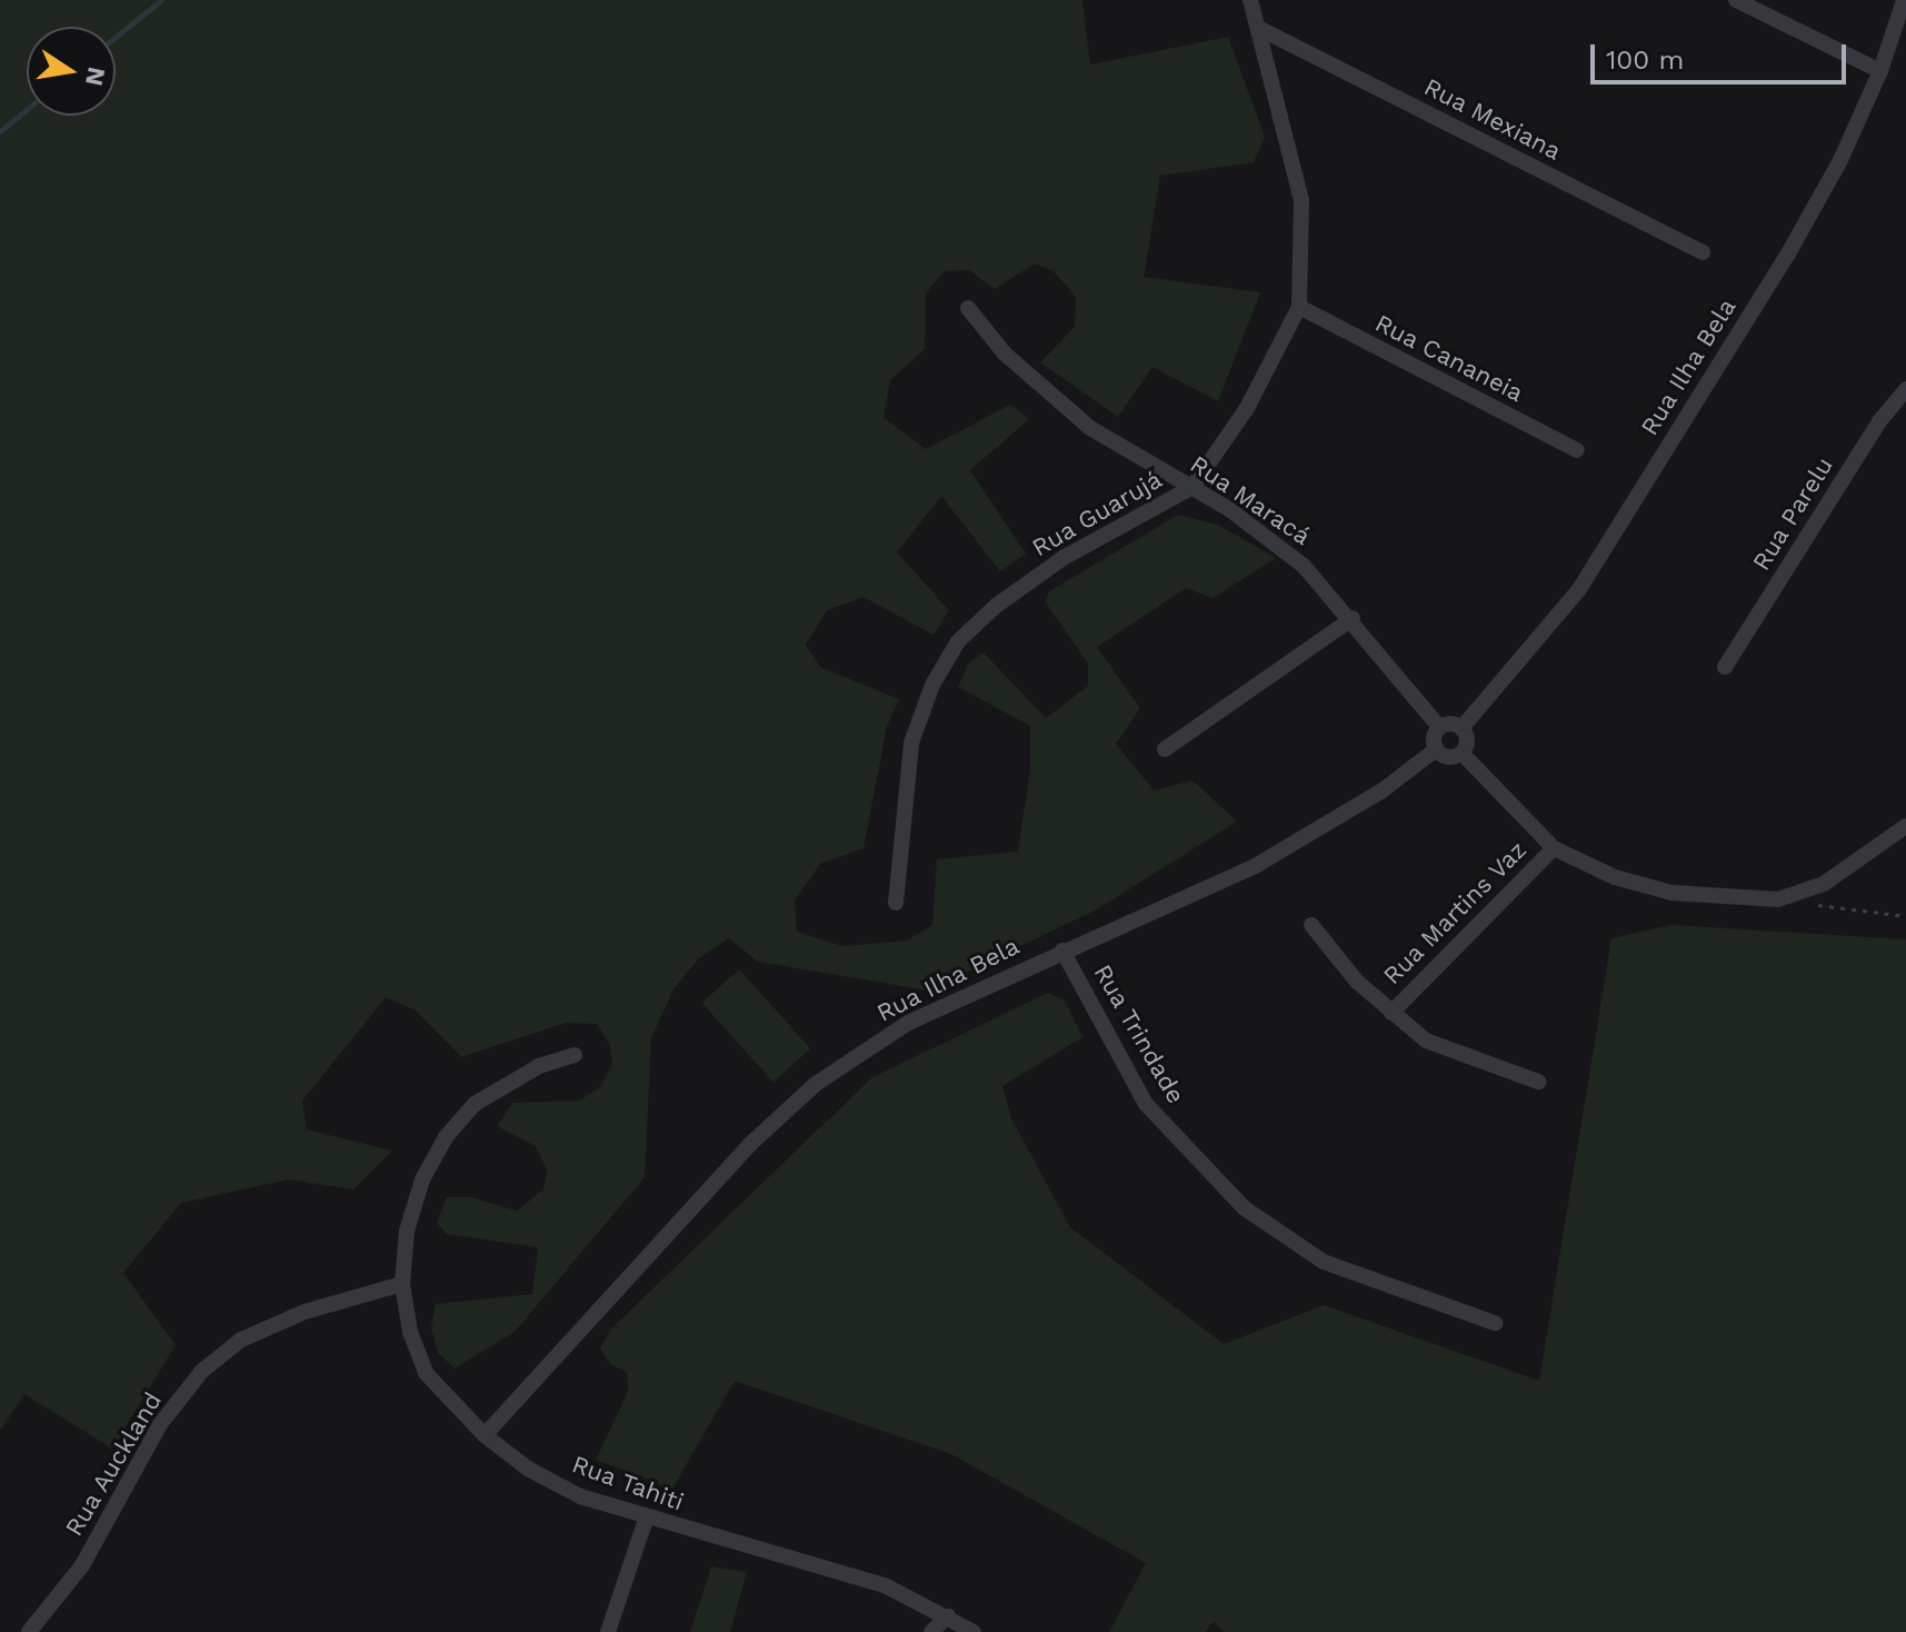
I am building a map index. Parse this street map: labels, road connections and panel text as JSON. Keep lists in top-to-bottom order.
{
  "streets": {
    "street": [
      "Rua Mexiana",
      "Rua Cananeia",
      "Rua Ilha Bela",
      "Rua Maracá",
      "Rua Guarujá",
      "Rua Parelu",
      "Rua Martins Vaz",
      "Rua Trindade",
      "Rua Auckland",
      "Rua Tahiti"
    ]
  },
  "crossings": [
    ["Rua Mexiana", "Rua Guarujá"],
    ["Rua Cananeia", "Rua Guarujá"],
    ["Rua Ilha Bela", "Rua Maracá"],
    ["Rua Ilha Bela", "Rua Trindade"],
    ["Rua Ilha Bela", "Rua Tahiti"],
    ["Rua Maracá", "Rua Guarujá"],
    ["Rua Auckland", "Rua Tahiti"]
  ],
  "scale_bar": "100 m",
  "north": "right"
}
